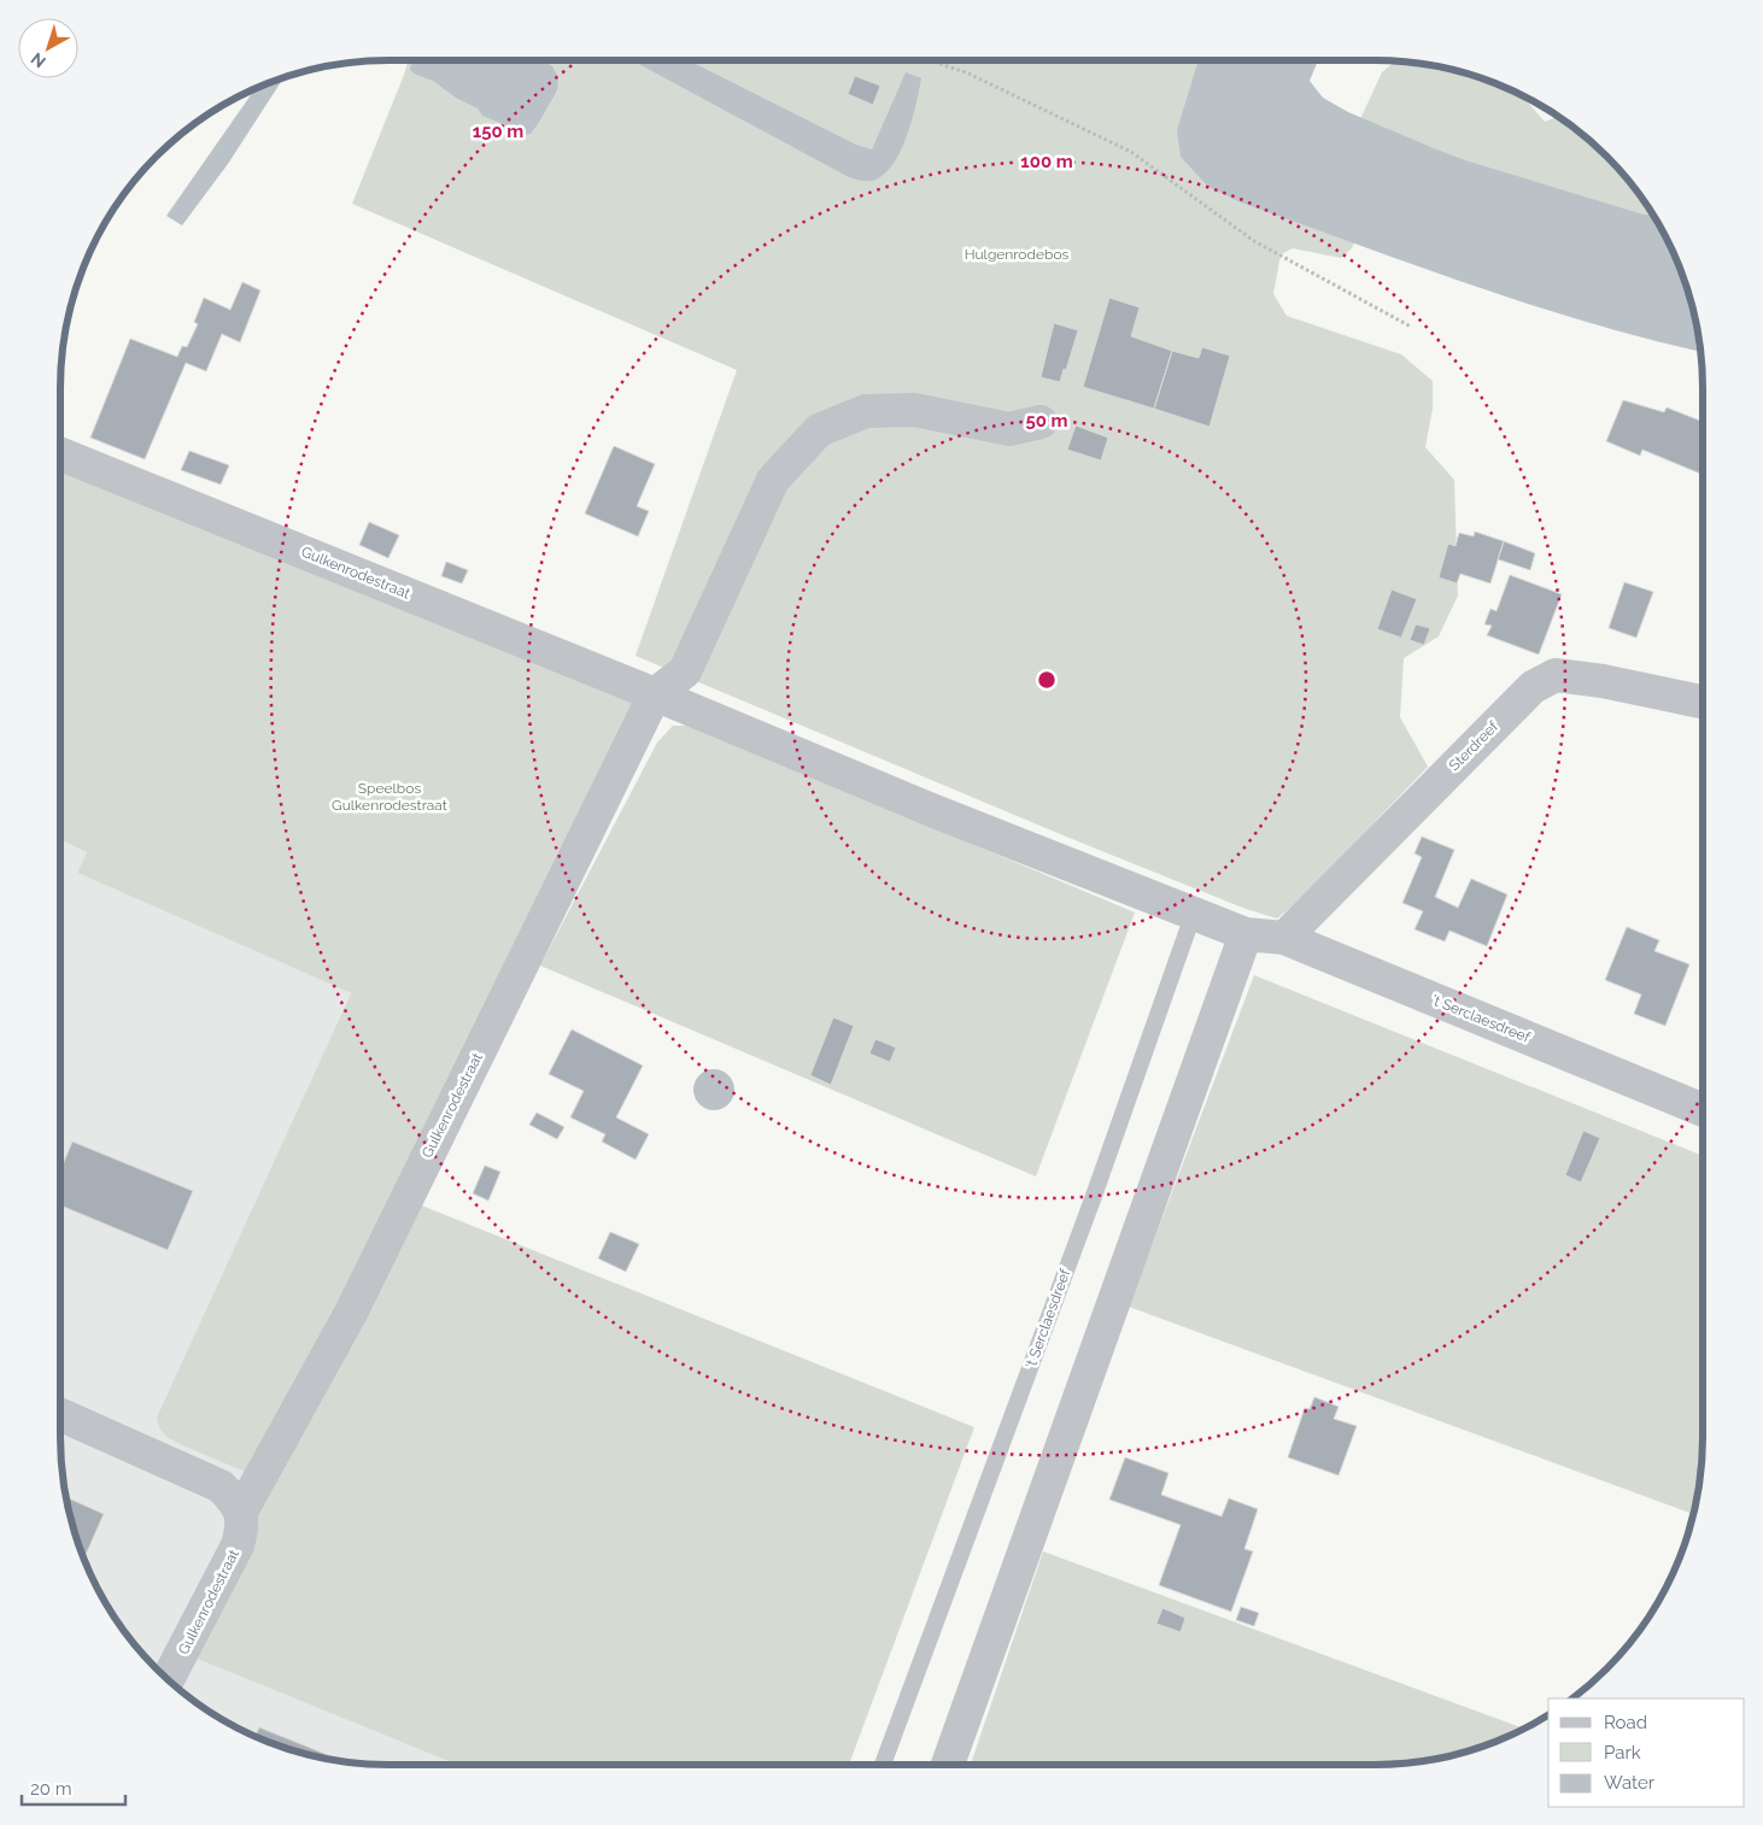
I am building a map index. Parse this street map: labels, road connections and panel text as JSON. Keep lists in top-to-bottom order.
{
  "streets": {
    "street": ["Gulkenrodestraat", "Sterdreef", "'t Serclaesdreef"]
  },
  "crossings": [
    ["Sterdreef", "'t Serclaesdreef"]
  ],
  "parks": ["Hulgenrodebos", "Speelbos Gulkenrodestraat"],
  "legend": ["Road", "Park", "Water"],
  "scale_bar": "20 m",
  "north": "bottom left",
  "rings": ["150 m", "100 m", "50 m"]
}
